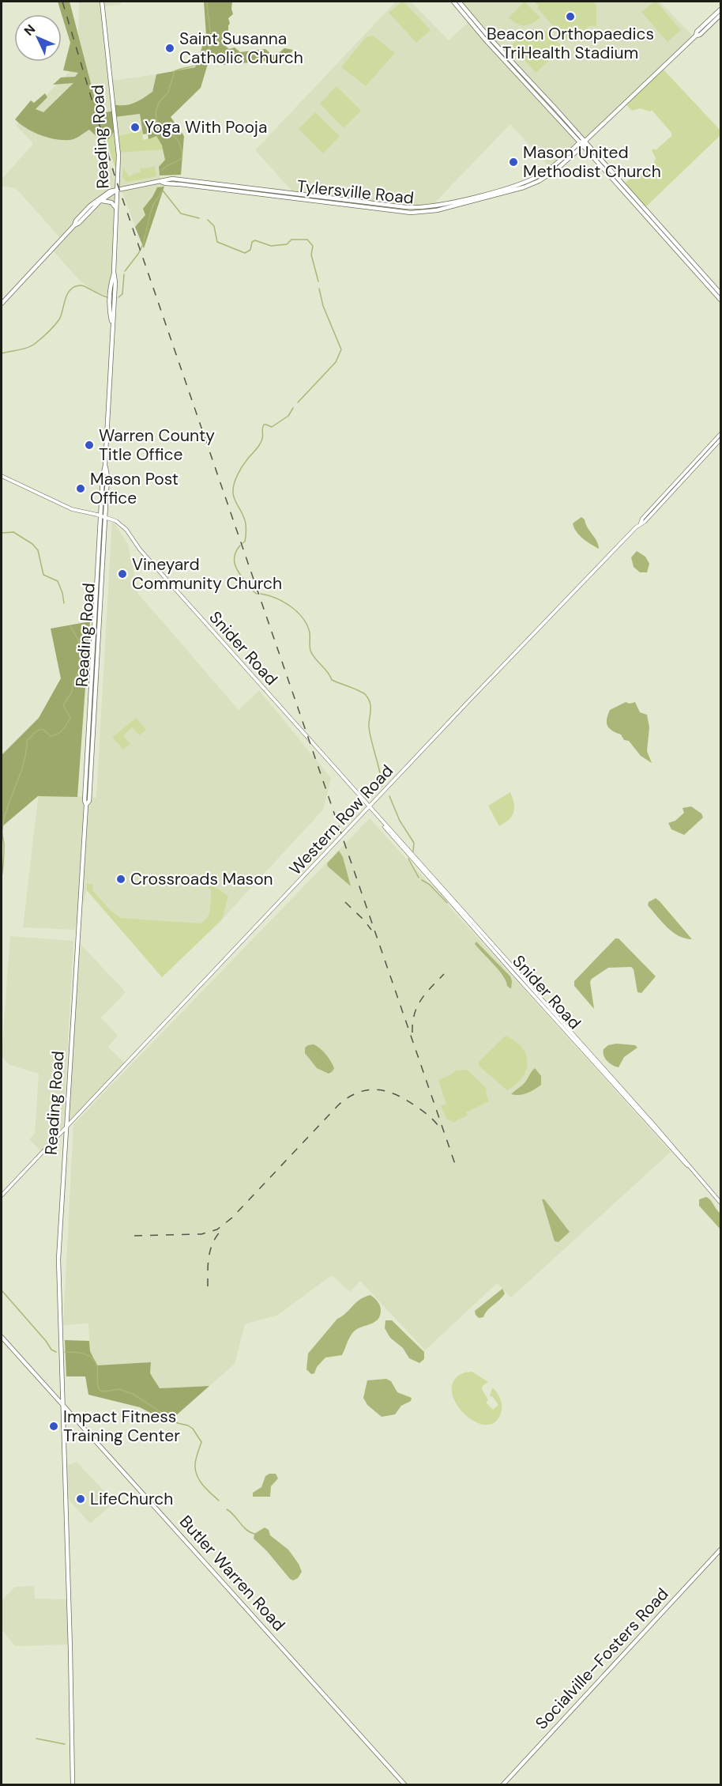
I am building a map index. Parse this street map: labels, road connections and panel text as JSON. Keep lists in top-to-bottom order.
{
  "streets": {
    "main road": [
      "Reading Road",
      "Tylersville Road",
      "Butler Warren Road",
      "Socialville–Fosters Road"
    ],
    "street": ["Snider Road", "Western Row Road"]
  },
  "crossings": [
    ["Reading Road", "Tylersville Road"],
    ["Reading Road", "Snider Road"],
    ["Reading Road", "Western Row Road"],
    ["Reading Road", "Butler Warren Road"],
    ["Snider Road", "Western Row Road"]
  ],
  "places": [
    "Beacon Orthopaedics TriHealth Stadium",
    "Saint Susanna Catholic Church",
    "Yoga With Pooja",
    "Mason United Methodist Church",
    "Warren County Title Office",
    "Mason Post Office",
    "Vineyard Community Church",
    "Crossroads Mason",
    "Impact Fitness Training Center",
    "LifeChurch"
  ],
  "north": "top left"
}
